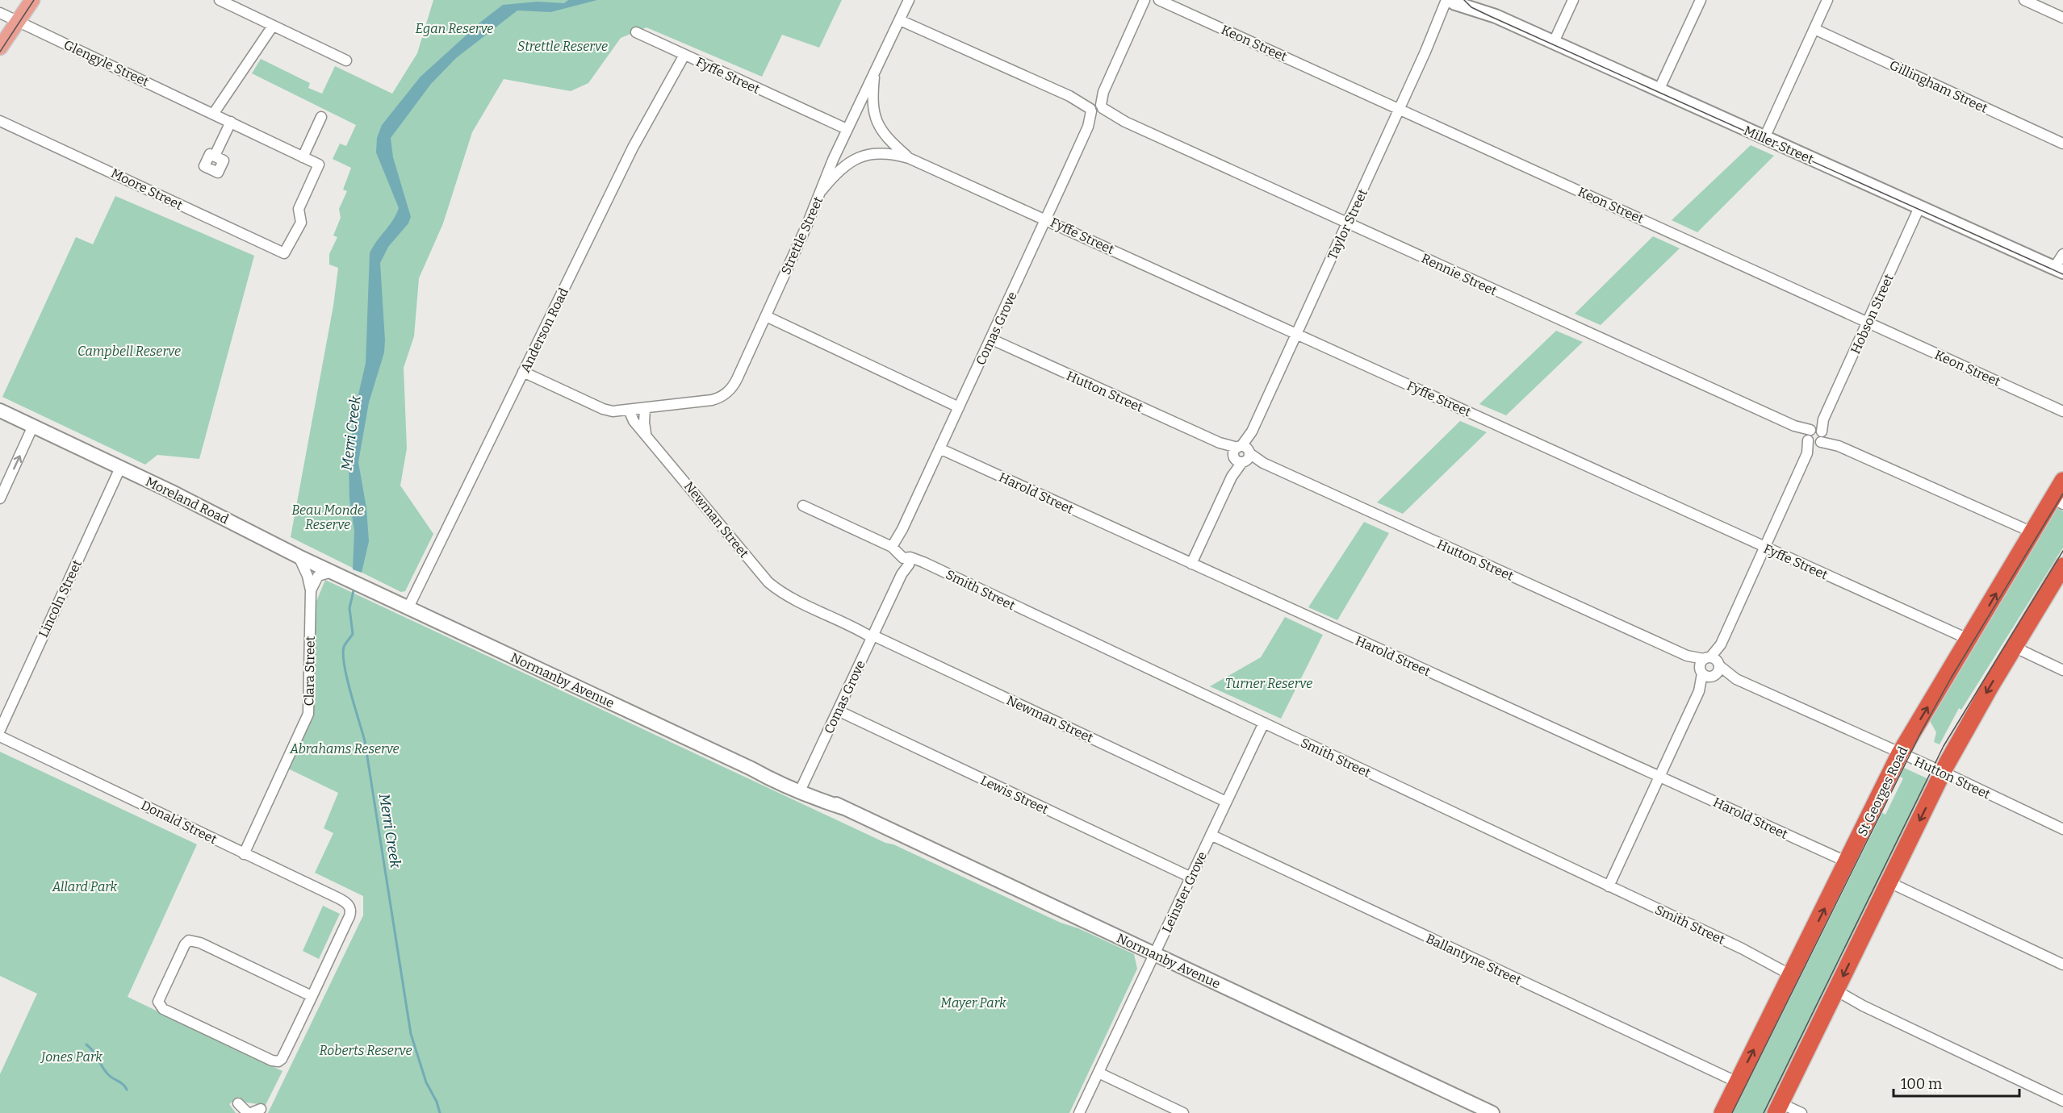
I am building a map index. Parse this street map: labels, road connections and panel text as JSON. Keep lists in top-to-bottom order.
{
  "streets": {
    "highway": ["St Georges Road"],
    "main road": ["Miller Street", "Moreland Road", "Normanby Avenue"],
    "street": [
      "Keon Street",
      "Glengyle Street",
      "Fyffe Street",
      "Gillingham Street",
      "Moore Street",
      "Taylor Street",
      "Strettle Street",
      "Rennie Street",
      "Hobson Street",
      "Comas Grove",
      "Anderson Road",
      "Hutton Street",
      "Harold Street",
      "Newman Street",
      "Smith Street",
      "Lincoln Street",
      "Clara Street",
      "Lewis Street",
      "Donald Street",
      "Leinster Grove",
      "Ballantyne Street"
    ]
  },
  "crossings": [
    ["Keon Street", "Taylor Street"],
    ["Keon Street", "Hobson Street"],
    ["Glengyle Street", "Moore Street"],
    ["Fyffe Street", "Taylor Street"],
    ["Fyffe Street", "Strettle Street"],
    ["Fyffe Street", "Hobson Street"],
    ["Fyffe Street", "Comas Grove"],
    ["Fyffe Street", "Anderson Road"],
    ["Fyffe Street", "St Georges Road"],
    ["Miller Street", "Taylor Street"],
    ["Miller Street", "Hobson Street"],
    ["Taylor Street", "Rennie Street"],
    ["Taylor Street", "Hutton Street"],
    ["Taylor Street", "Harold Street"],
    ["Strettle Street", "Rennie Street"],
    ["Rennie Street", "Hobson Street"],
    ["Rennie Street", "Comas Grove"],
    ["Rennie Street", "St Georges Road"],
    ["Hobson Street", "Hutton Street"],
    ["Hobson Street", "Harold Street"],
    ["Hobson Street", "Smith Street"],
    ["Comas Grove", "Hutton Street"],
    ["Comas Grove", "Harold Street"],
    ["Comas Grove", "Newman Street"],
    ["Comas Grove", "Smith Street"],
    ["Comas Grove", "Normanby Avenue"],
    ["Comas Grove", "Lewis Street"],
    ["Anderson Road", "Normanby Avenue"],
    ["Hutton Street", "St Georges Road"],
    ["Harold Street", "St Georges Road"],
    ["Moreland Road", "Lincoln Street"],
    ["Moreland Road", "Clara Street"],
    ["Moreland Road", "Normanby Avenue"],
    ["Newman Street", "Leinster Grove"],
    ["Smith Street", "St Georges Road"],
    ["Smith Street", "Leinster Grove"],
    ["Clara Street", "Donald Street"],
    ["Normanby Avenue", "Leinster Grove"],
    ["St Georges Road", "Ballantyne Street"],
    ["Lewis Street", "Leinster Grove"],
    ["Leinster Grove", "Ballantyne Street"]
  ],
  "water": ["Merri Creek"],
  "parks": [
    "Egan Reserve",
    "Strettle Reserve",
    "Campbell Reserve",
    "Beau Monde Reserve",
    "Turner Reserve",
    "Abrahams Reserve",
    "Allard Park",
    "Mayer Park",
    "Roberts Reserve",
    "Jones Park"
  ],
  "scale_bar": "100 m"
}
